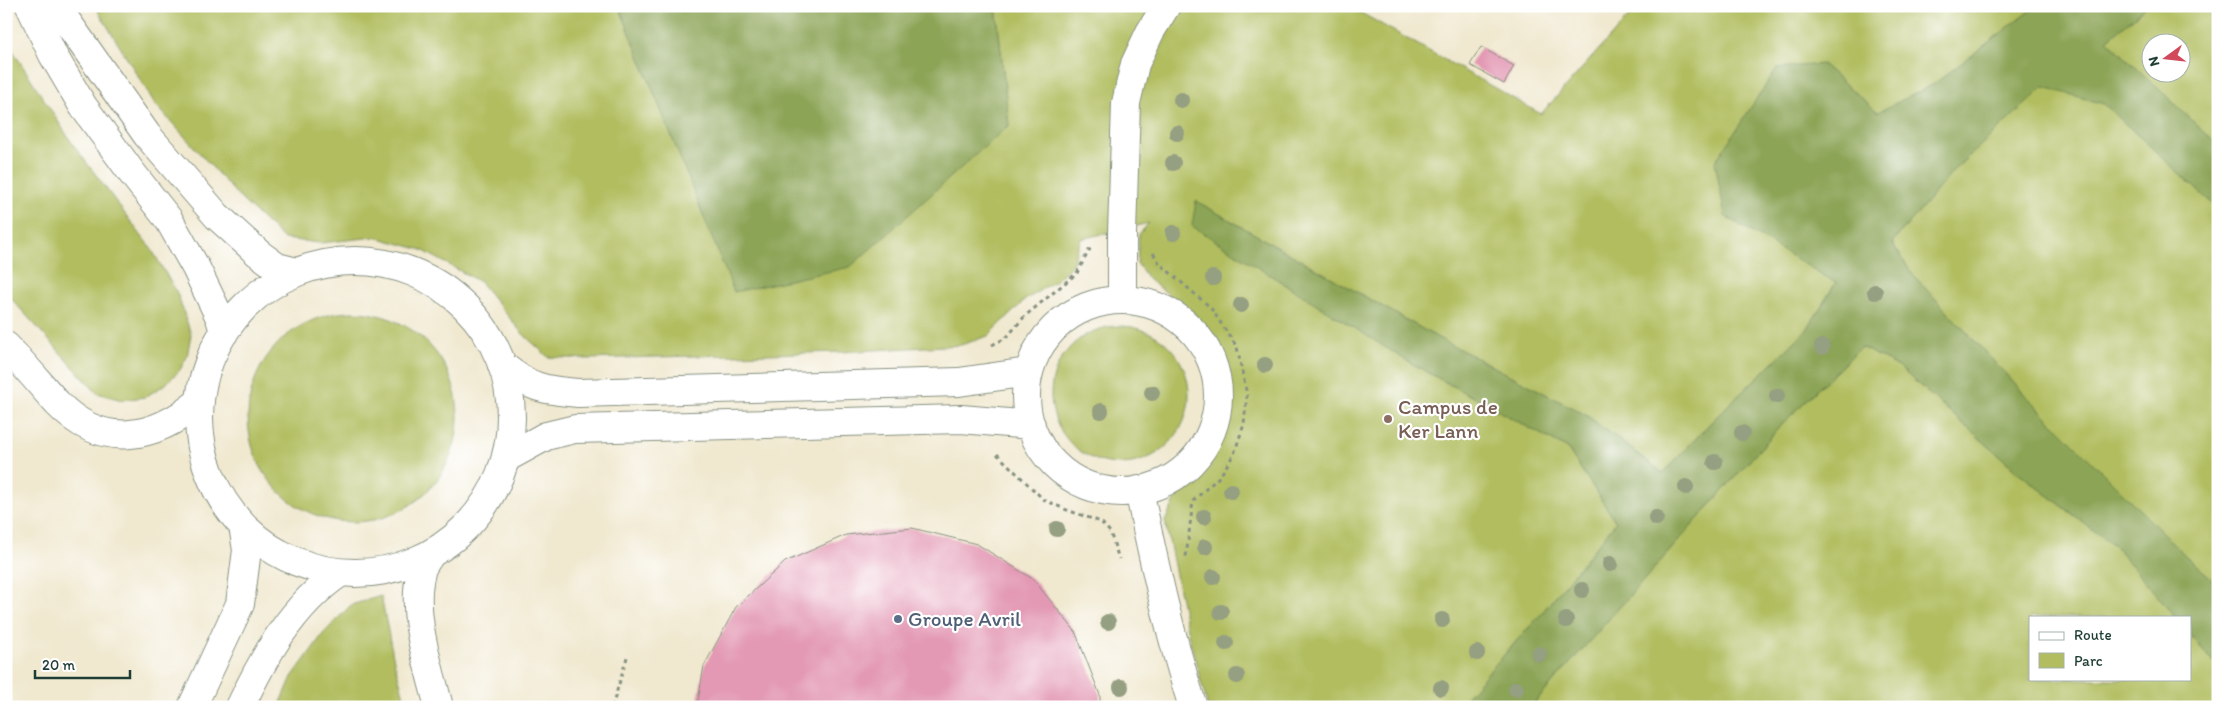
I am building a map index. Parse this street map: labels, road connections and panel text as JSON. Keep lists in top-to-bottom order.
{
  "places": ["Campus de Ker Lann", "Groupe Avril"],
  "legend": ["Route", "Parc"],
  "scale_bar": "20 m",
  "north": "left"
}
